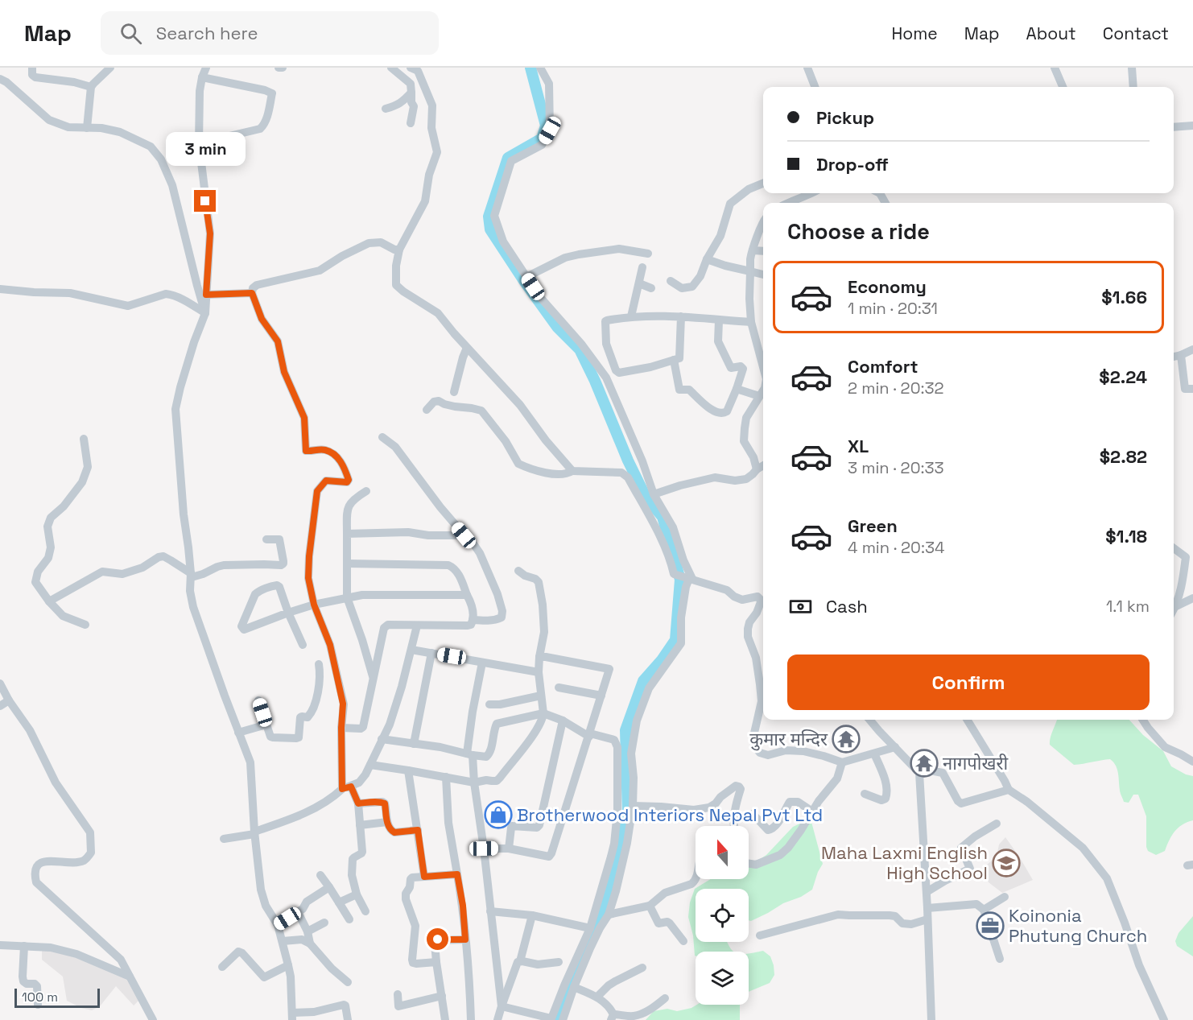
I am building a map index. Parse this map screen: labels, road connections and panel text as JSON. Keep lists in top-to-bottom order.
{
  "places": {
    "temple": ["कुमार मन्दिर", "नागपोखरी"],
    "shop": ["Brotherwood Interiors Nepal Pvt Ltd"],
    "school or university": ["Maha Laxmi English High School"],
    "office": ["Koinonia Phutung Church"]
  },
  "scale_bar": "100 m",
  "north": "top",
  "page": {
    "header": "Map",
    "search": "Search here",
    "nav": [
      "Home",
      "Map",
      "About",
      "Contact"
    ],
    "banner": ["Pickup", "Drop-off"],
    "bubble": "3 min",
    "heading": "Choose a ride",
    "list": [
      {
        "name": "Economy",
        "note": "1 min · 20:31",
        "value": "$1.66"
      },
      {
        "name": "Comfort",
        "note": "2 min · 20:32",
        "value": "$2.24"
      },
      {
        "name": "XL",
        "note": "3 min · 20:33",
        "value": "$2.82"
      },
      {
        "name": "Green",
        "note": "4 min · 20:34",
        "value": "$1.18"
      }
    ],
    "pay": ["Cash", "1.1 km"],
    "buttons": "Confirm",
    "scale": "100 m"
  }
}
